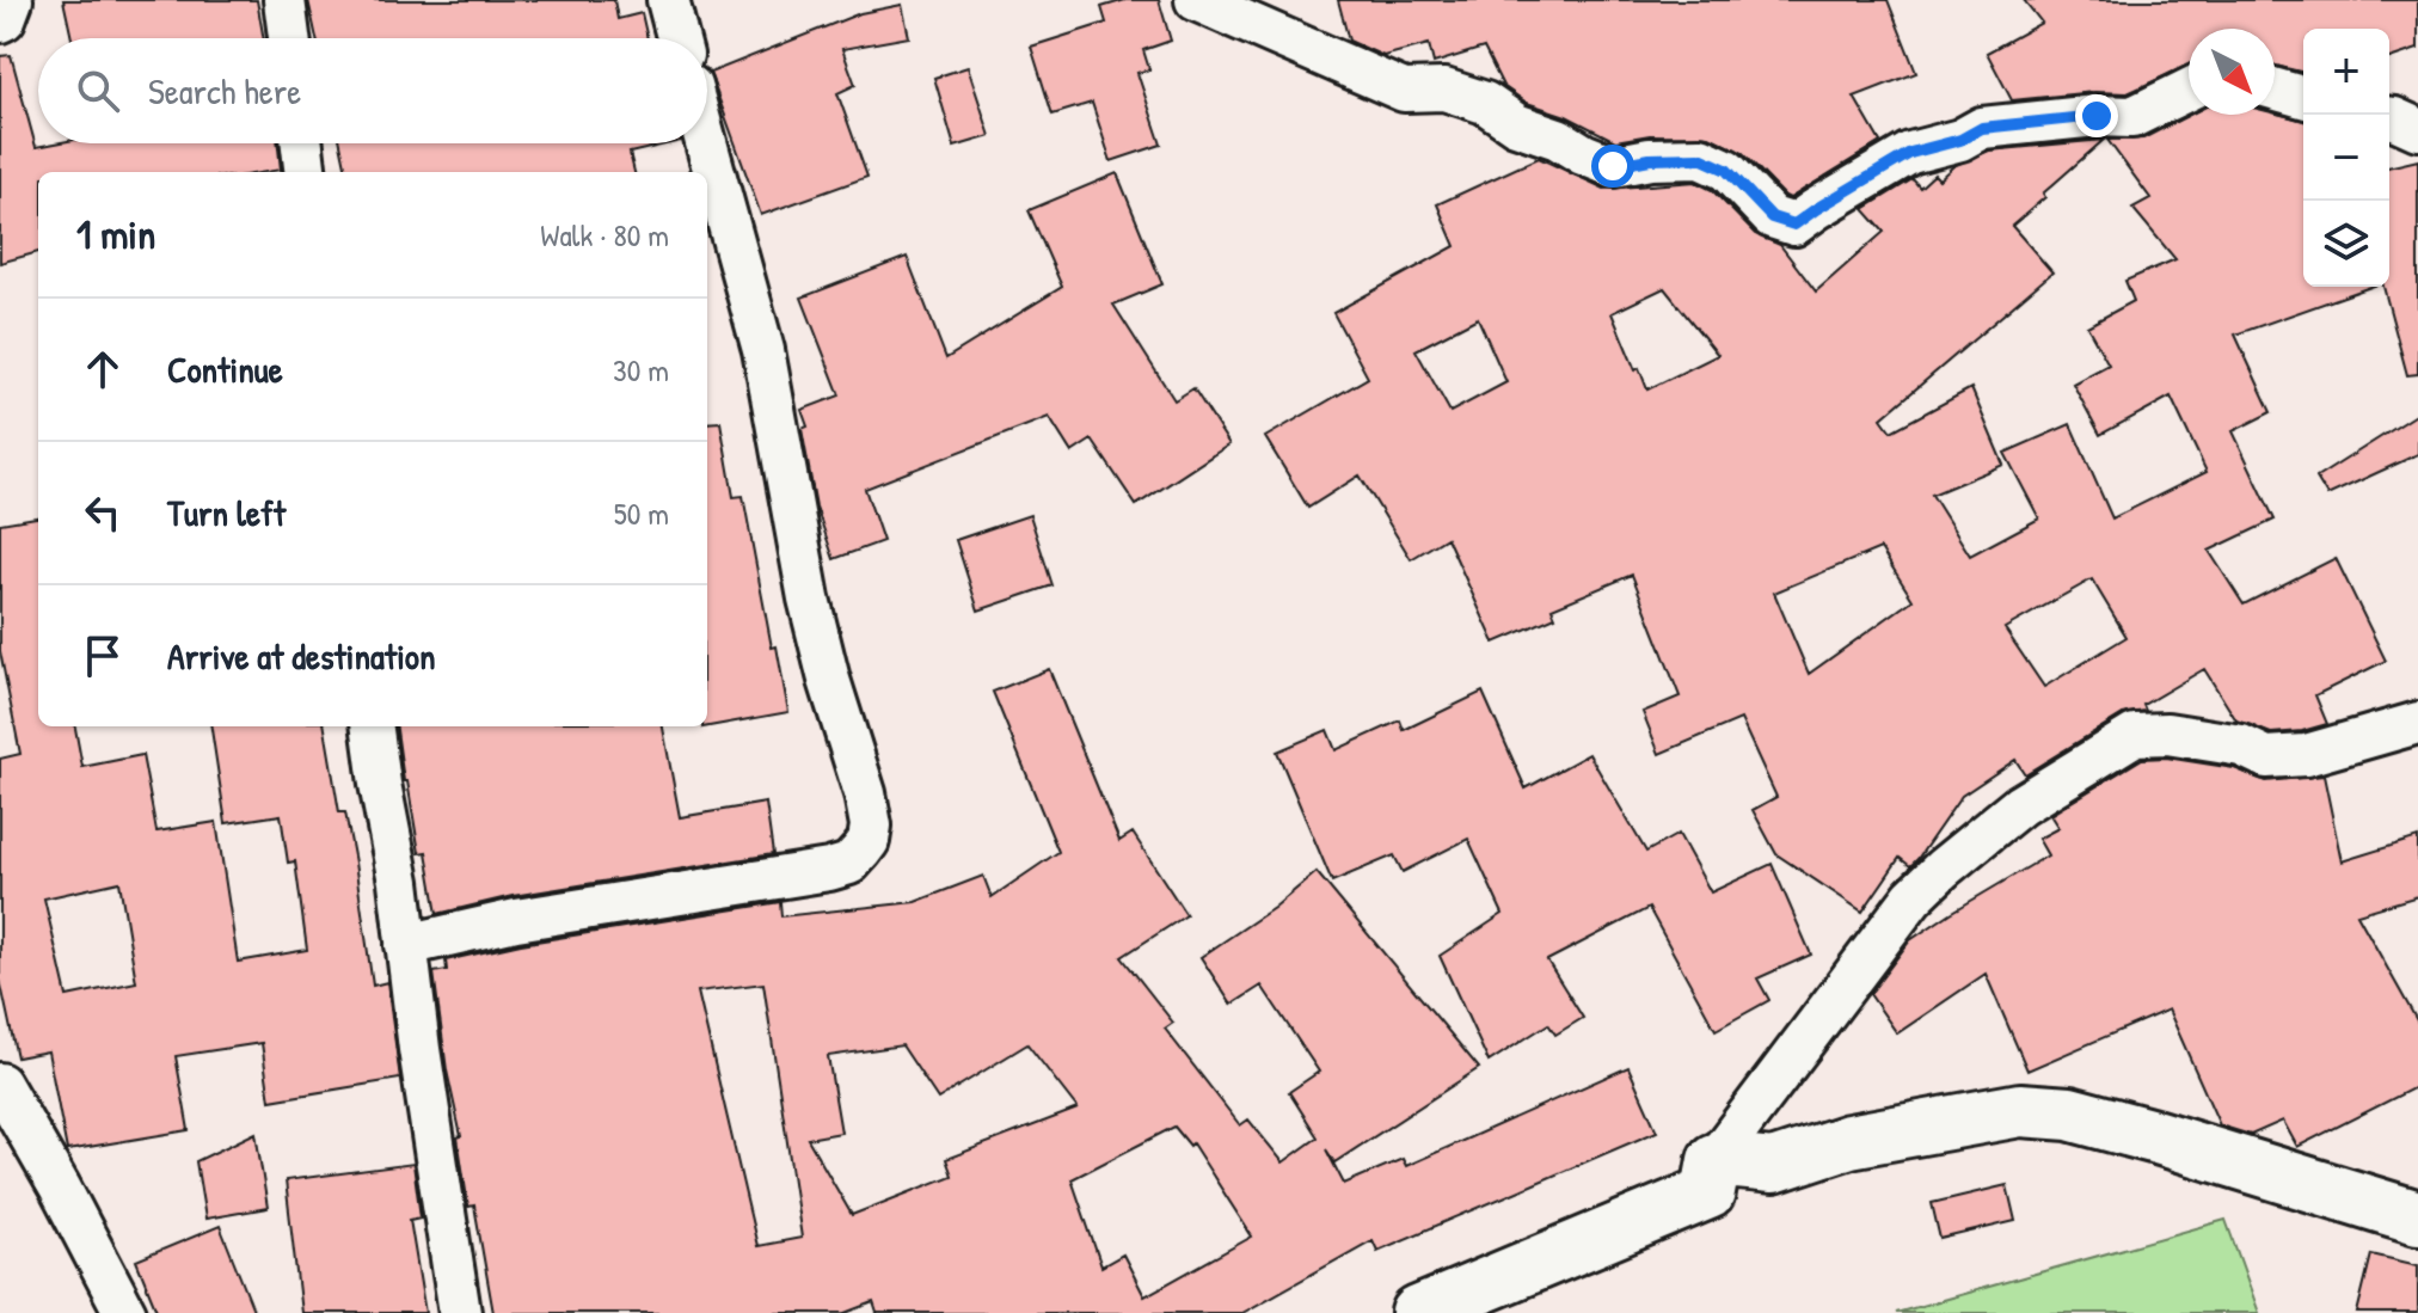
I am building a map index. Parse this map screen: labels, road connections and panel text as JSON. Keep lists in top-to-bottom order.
{
  "north": "bottom right",
  "page": {
    "map_buttons": ["+", "−"],
    "search": "Search here",
    "heading": ["1 min", "Walk · 80 m"],
    "list": [
      ["Continue", "30 m"],
      ["Turn left", "50 m"],
      "Arrive at destination"
    ]
  }
}
